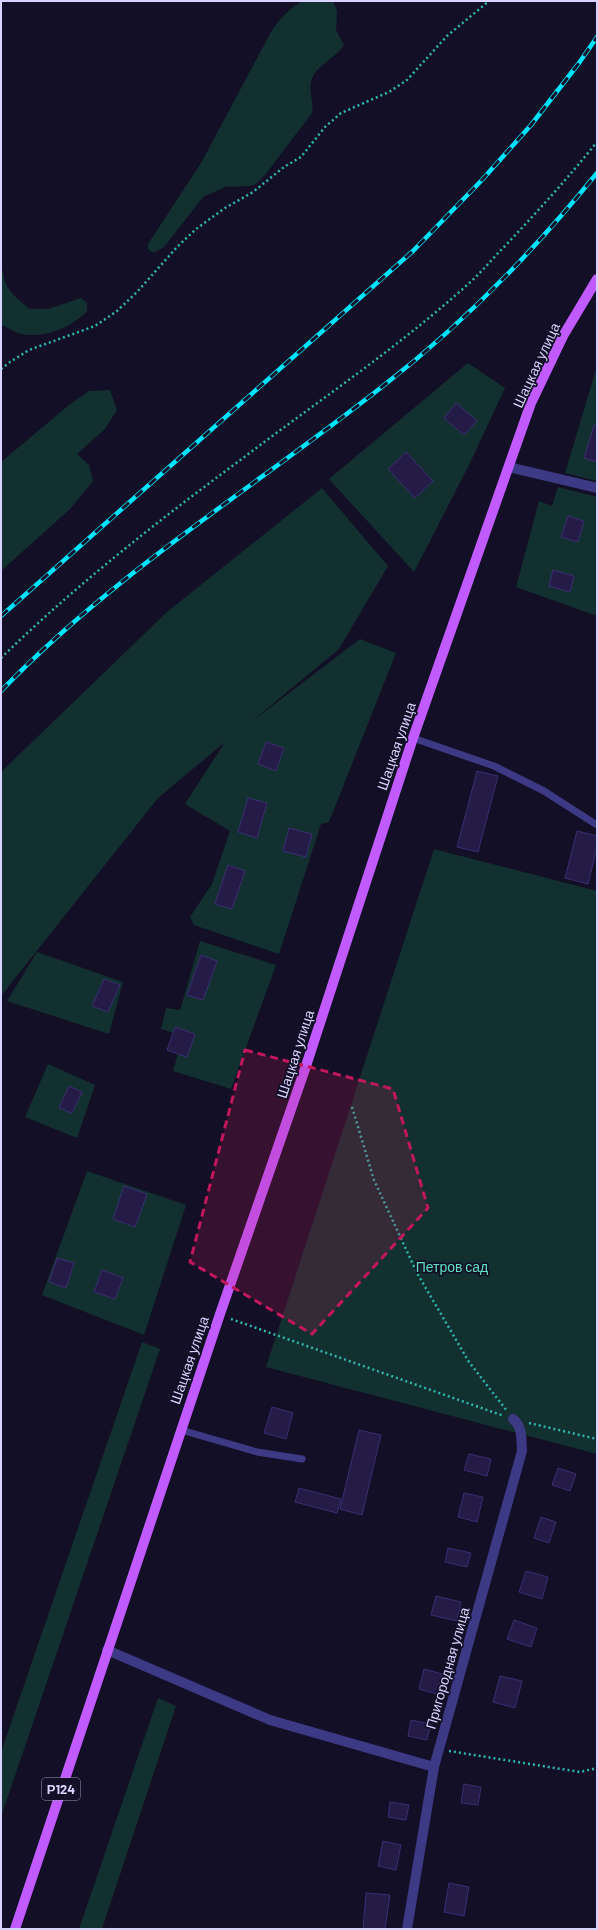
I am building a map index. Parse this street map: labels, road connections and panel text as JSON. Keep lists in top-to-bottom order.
{
  "streets": {
    "main road": ["Шацкая улица", "Р124"],
    "street": ["Пригородная улица"]
  },
  "crossings": [
    ["Шацкая улица", "Р124"]
  ],
  "parks": ["Петров сад"]
}
